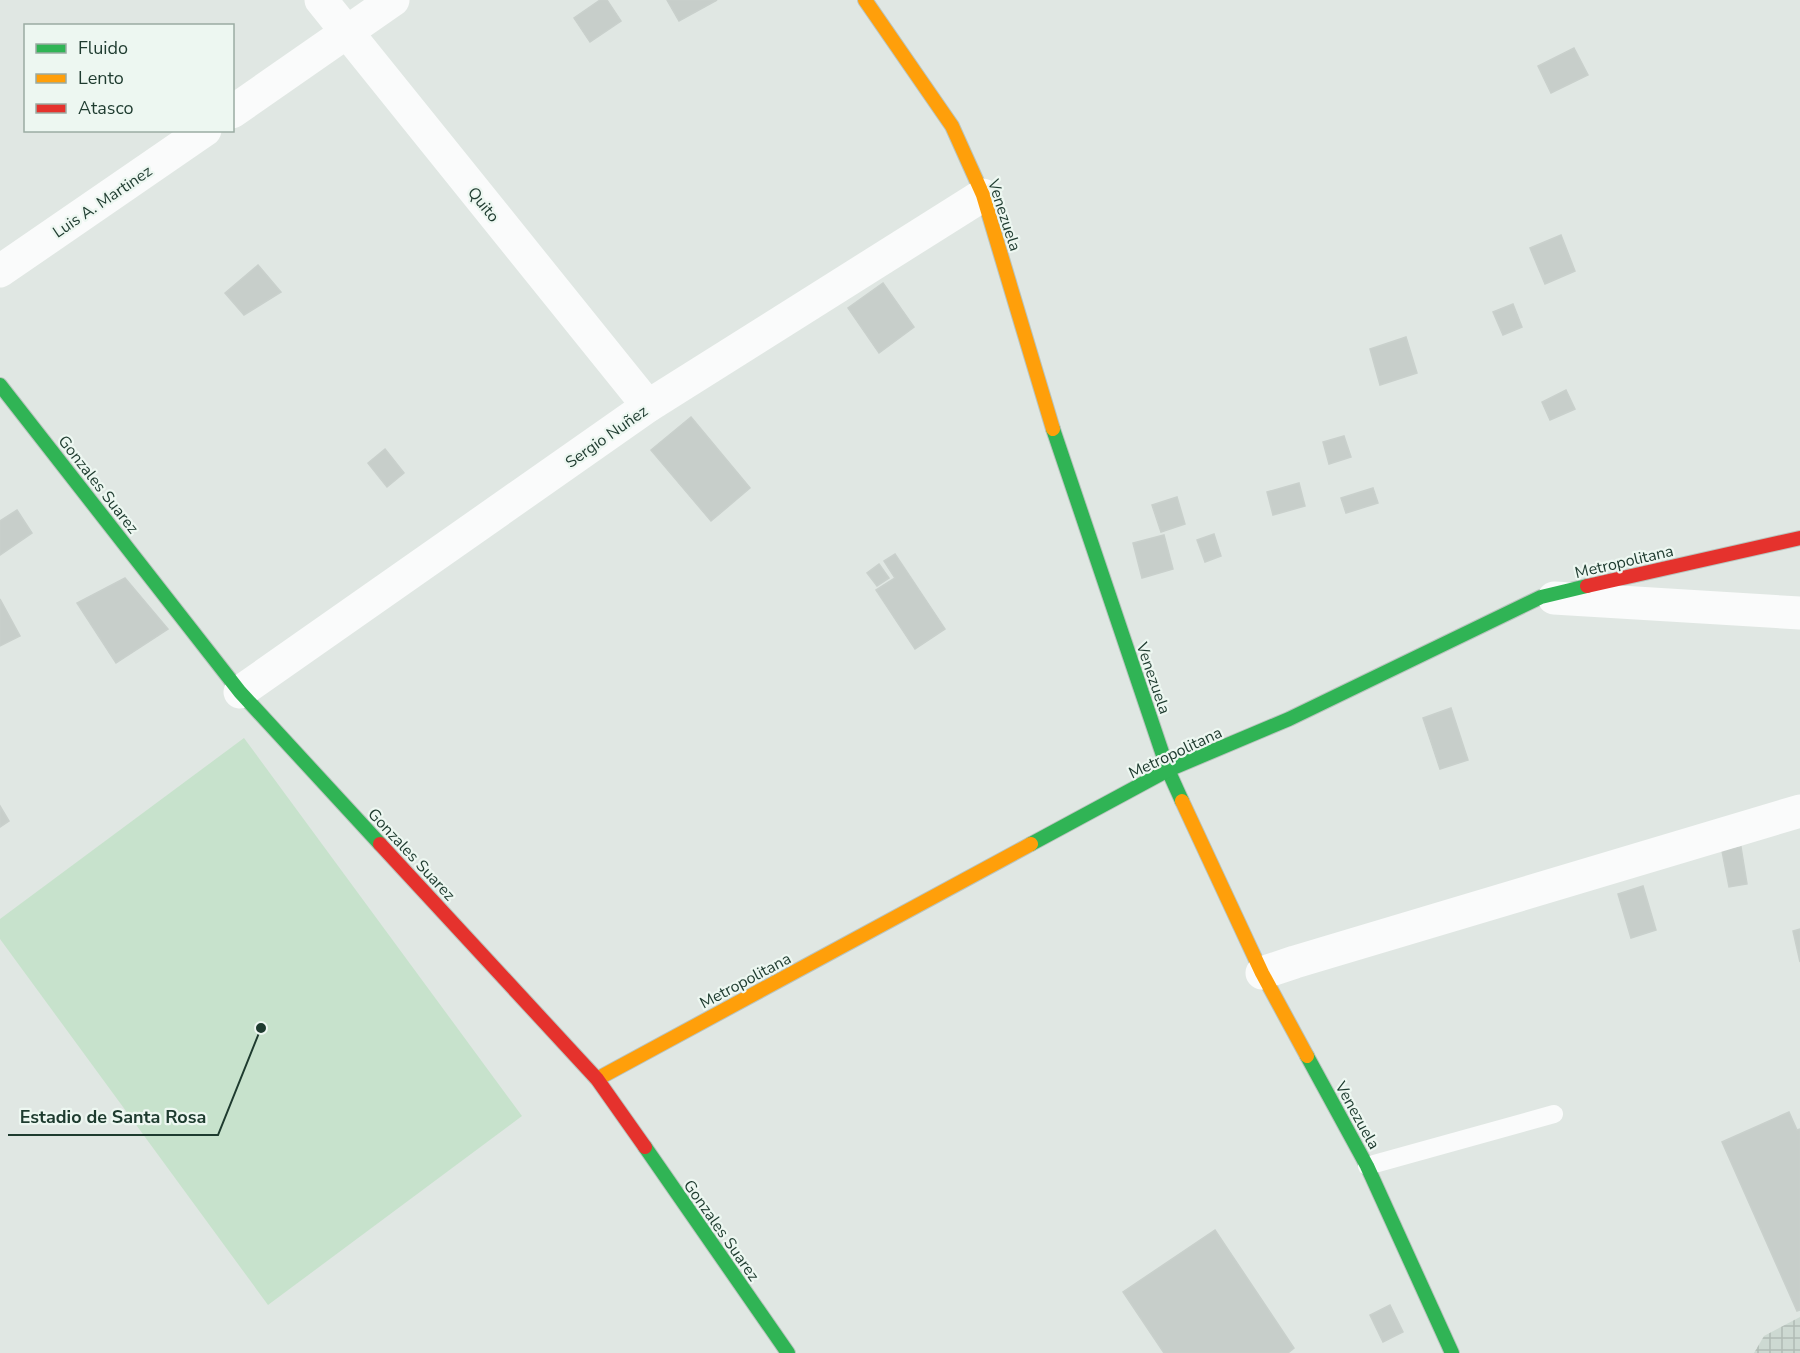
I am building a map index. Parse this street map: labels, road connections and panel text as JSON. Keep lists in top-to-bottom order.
{
  "streets": {
    "street": [
      "Luis A. Martinez",
      "Quito",
      "Venezuela",
      "Sergio Nuñez",
      "Gonzales Suarez",
      "Metropolitana"
    ]
  },
  "crossings": [
    ["Quito", "Sergio Nuñez"],
    ["Venezuela", "Sergio Nuñez"],
    ["Venezuela", "Metropolitana"],
    ["Sergio Nuñez", "Gonzales Suarez"],
    ["Gonzales Suarez", "Metropolitana"]
  ],
  "places": ["Estadio de Santa Rosa"],
  "legend": ["Fluido", "Lento", "Atasco"]
}
